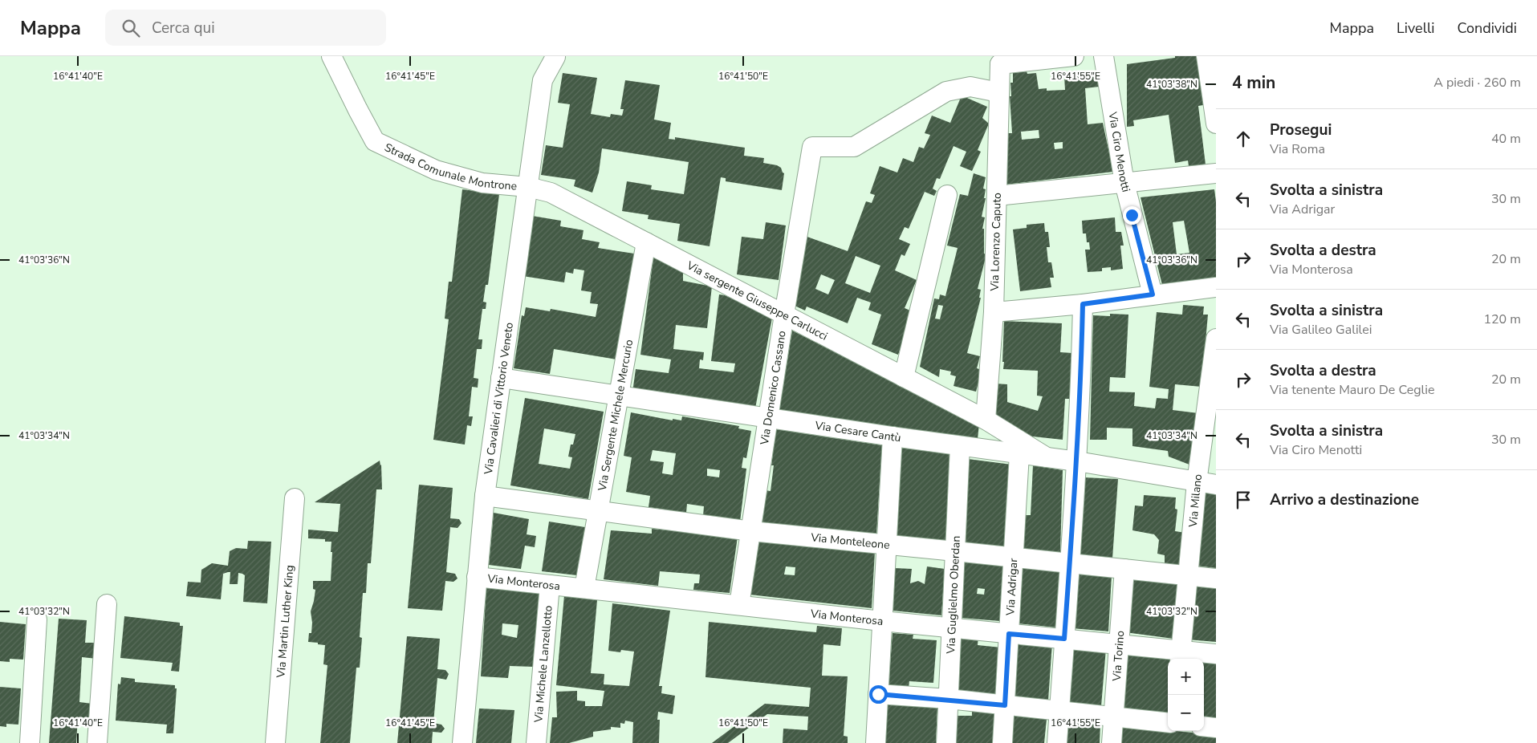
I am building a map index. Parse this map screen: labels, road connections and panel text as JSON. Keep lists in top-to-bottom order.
{
  "streets": {
    "street": [
      "Via Ciro Menotti",
      "Strada Comunale Montrone",
      "Via Lorenzo Caputo",
      "Via sergente Giuseppe Carlucci",
      "Via Domenico Cassano",
      "Via Cavalieri di Vittorio Veneto",
      "Via Sergente Michele Mercurio",
      "Via Cesare Cantù",
      "Via Milano",
      "Via Monteleone",
      "Via Monterosa",
      "Via Adrigar",
      "Via Guglielmo Oberdan",
      "Via Martin Luther King",
      "Via Torino",
      "Via Michele Lanzellotto"
    ]
  },
  "crossings": [
    ["Strada Comunale Montrone", "Via sergente Giuseppe Carlucci"],
    ["Strada Comunale Montrone", "Via Cavalieri di Vittorio Veneto"],
    ["Via Lorenzo Caputo", "Via sergente Giuseppe Carlucci"],
    ["Via Lorenzo Caputo", "Via Domenico Cassano"],
    ["Via sergente Giuseppe Carlucci", "Via Domenico Cassano"],
    ["Via sergente Giuseppe Carlucci", "Via Cavalieri di Vittorio Veneto"],
    ["Via sergente Giuseppe Carlucci", "Via Sergente Michele Mercurio"],
    ["Via sergente Giuseppe Carlucci", "Via Cesare Cantù"],
    ["Via Domenico Cassano", "Via Cesare Cantù"],
    ["Via Domenico Cassano", "Via Monteleone"],
    ["Via Domenico Cassano", "Via Monterosa"],
    ["Via Cavalieri di Vittorio Veneto", "Via Cesare Cantù"],
    ["Via Cavalieri di Vittorio Veneto", "Via Monteleone"],
    ["Via Cavalieri di Vittorio Veneto", "Via Monterosa"],
    ["Via Sergente Michele Mercurio", "Via Cesare Cantù"],
    ["Via Sergente Michele Mercurio", "Via Monteleone"],
    ["Via Sergente Michele Mercurio", "Via Monterosa"],
    ["Via Cesare Cantù", "Via Milano"],
    ["Via Cesare Cantù", "Via Adrigar"],
    ["Via Cesare Cantù", "Via Guglielmo Oberdan"],
    ["Via Milano", "Via Monteleone"],
    ["Via Milano", "Via Monterosa"],
    ["Via Monteleone", "Via Adrigar"],
    ["Via Monteleone", "Via Guglielmo Oberdan"],
    ["Via Monteleone", "Via Torino"],
    ["Via Monterosa", "Via Adrigar"],
    ["Via Monterosa", "Via Guglielmo Oberdan"],
    ["Via Monterosa", "Via Torino"],
    ["Via Monterosa", "Via Michele Lanzellotto"]
  ],
  "page": {
    "header": "Mappa",
    "search": "Cerca qui",
    "nav": ["Mappa", "Livelli", "Condividi"],
    "heading": ["4 min", "A piedi · 260 m"],
    "list": [
      ["Prosegui", "Via Roma", "40 m"],
      ["Svolta a sinistra", "Via Adrigar", "30 m"],
      ["Svolta a destra", "Via Monterosa", "20 m"],
      ["Svolta a sinistra", "Via Galileo Galilei", "120 m"],
      ["Svolta a destra", "Via tenente Mauro De Ceglie", "20 m"],
      ["Svolta a sinistra", "Via Ciro Menotti", "30 m"],
      "Arrivo a destinazione"
    ],
    "map_buttons": ["+", "−"]
  },
  "coordinates": [
    "16°41'40\"E",
    "16°41'45\"E",
    "16°41'50\"E",
    "16°41'55\"E",
    "41°03'38\"N",
    "41°03'36\"N",
    "41°03'34\"N",
    "41°03'32\"N"
  ]
}
